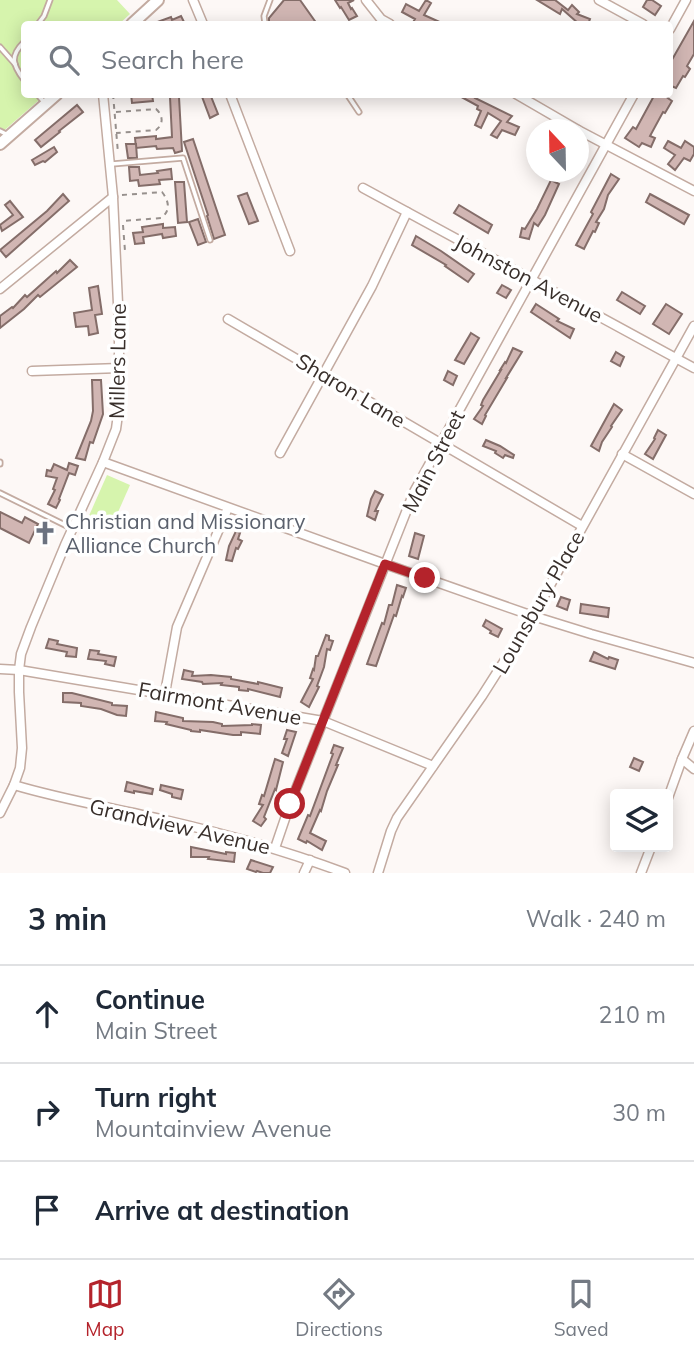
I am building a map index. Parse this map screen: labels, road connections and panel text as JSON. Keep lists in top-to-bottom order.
{
  "streets": {
    "street": [
      "Johnston Avenue",
      "Millers Lane",
      "Sharon Lane",
      "Main Street",
      "Lounsbury Place",
      "Fairmont Avenue",
      "Grandview Avenue"
    ]
  },
  "crossings": [
    ["Johnston Avenue", "Main Street"],
    ["Johnston Avenue", "Lounsbury Place"],
    ["Millers Lane", "Fairmont Avenue"],
    ["Millers Lane", "Grandview Avenue"],
    ["Sharon Lane", "Main Street"],
    ["Sharon Lane", "Lounsbury Place"],
    ["Main Street", "Fairmont Avenue"],
    ["Main Street", "Grandview Avenue"],
    ["Lounsbury Place", "Fairmont Avenue"]
  ],
  "places": {
    "church": ["Christian and Missionary Alliance Church"]
  },
  "north": "top",
  "page": {
    "search": "Search here",
    "heading": ["3 min", "Walk · 240 m"],
    "list": [
      ["Continue", "Main Street", "210 m"],
      ["Turn right", "Mountainview Avenue", "30 m"],
      "Arrive at destination"
    ],
    "nav": ["Map", "Directions", "Saved"]
  }
}
